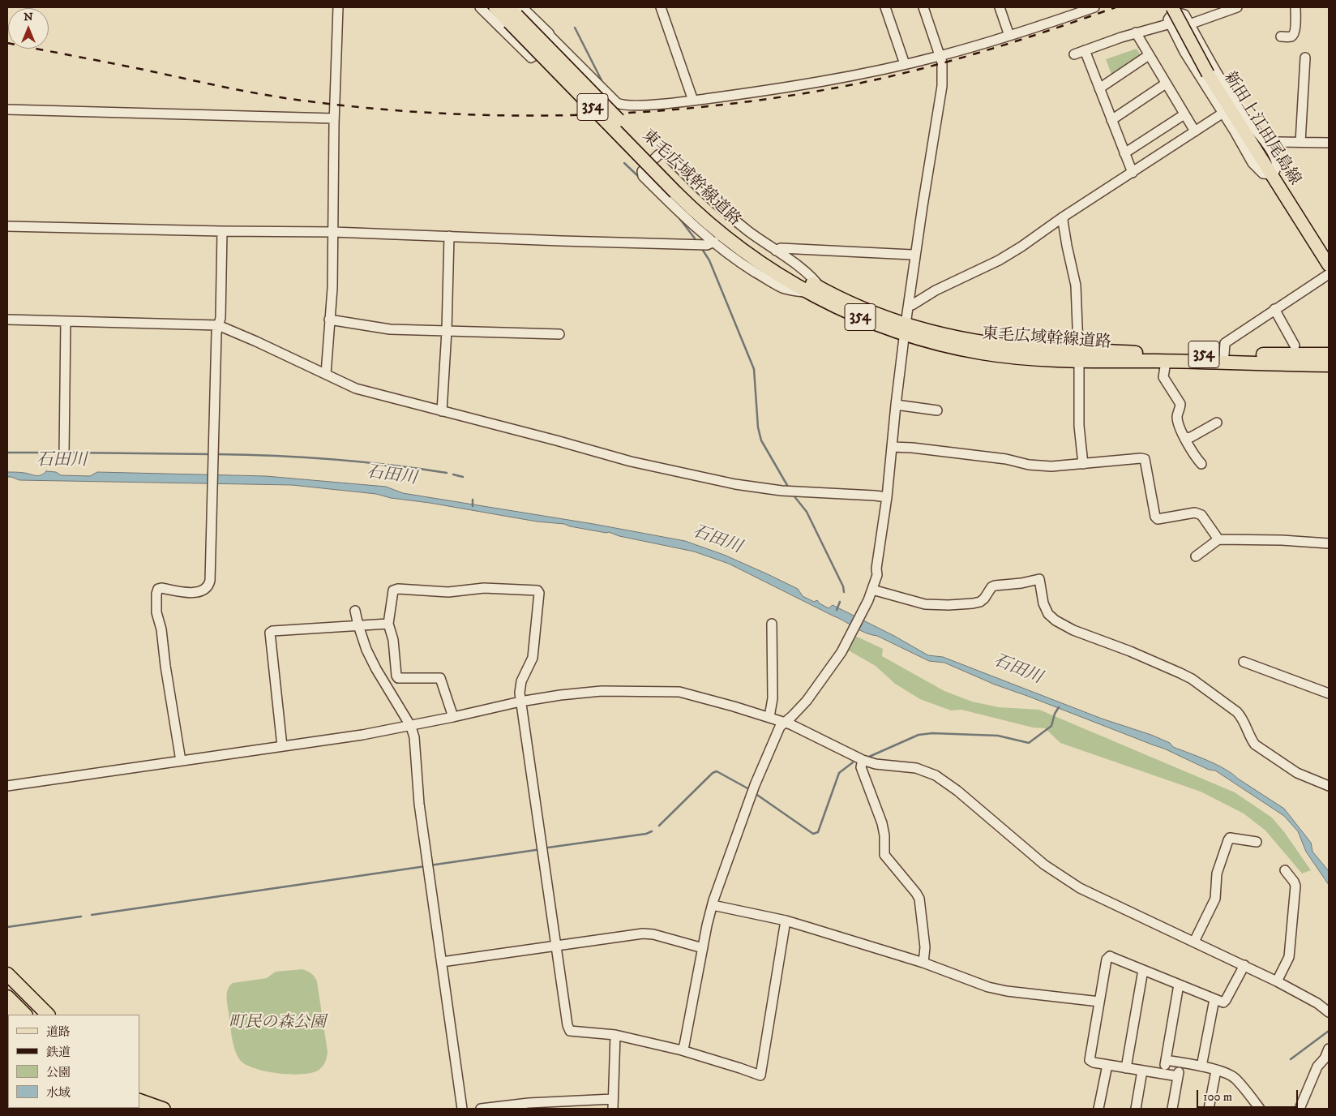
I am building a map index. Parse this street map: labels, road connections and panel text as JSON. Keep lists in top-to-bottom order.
{
  "streets": {
    "highway": ["354", "東毛広域幹線道路"],
    "main road": ["新田上江田尾島線"]
  },
  "water": ["石田川"],
  "parks": ["町民の森公園"],
  "legend": [
    "道路",
    "鉄道",
    "公園",
    "水域"
  ],
  "scale_bar": "100 m",
  "north": "top"
}
